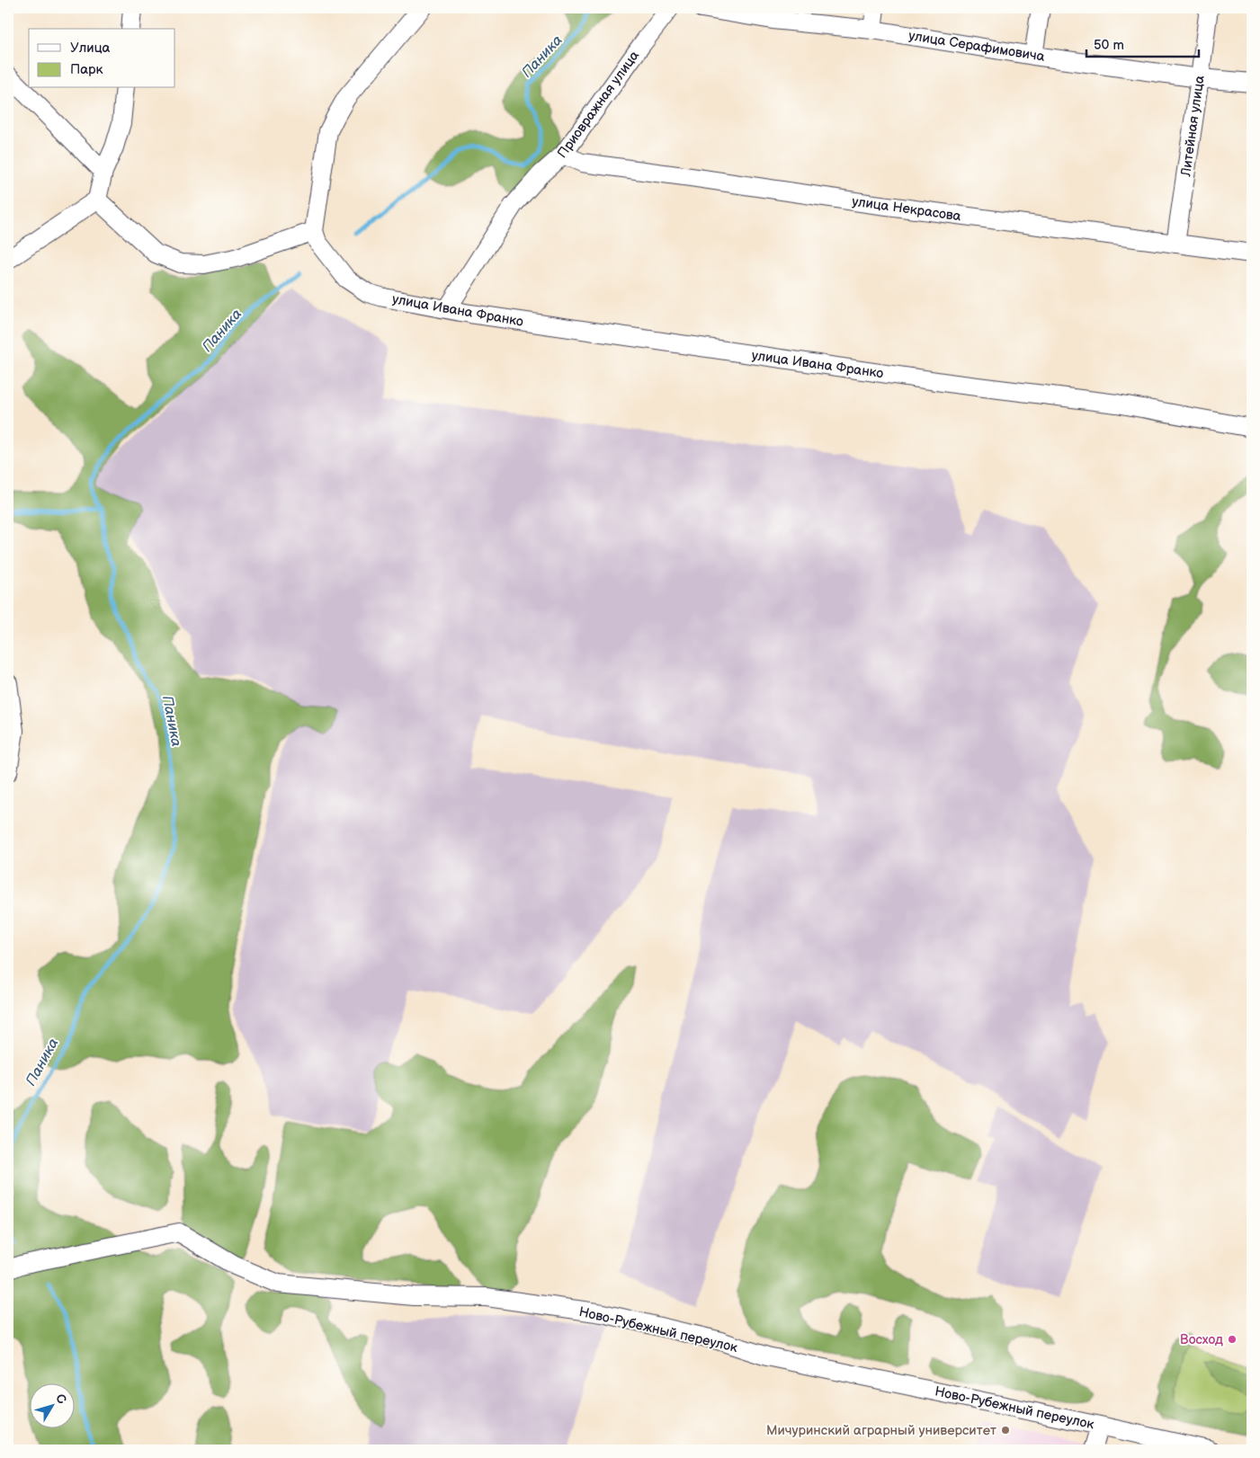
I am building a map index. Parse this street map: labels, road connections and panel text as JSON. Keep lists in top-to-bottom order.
{
  "streets": {
    "street": [
      "улица Серафимовича",
      "Приовражная улица",
      "Литейная улица",
      "улица Некрасова",
      "улица Ивана Франко",
      "Ново-Рубежный переулок"
    ]
  },
  "crossings": [
    ["улица Серафимовича", "Литейная улица"],
    ["Приовражная улица", "улица Некрасова"],
    ["Приовражная улица", "улица Ивана Франко"],
    ["Литейная улица", "улица Некрасова"]
  ],
  "water": ["Паника"],
  "places": ["Восход", "Мичуринский аграрный университет"],
  "legend": ["Улица", "Парк"],
  "scale_bar": "50 m",
  "north": "top right"
}
